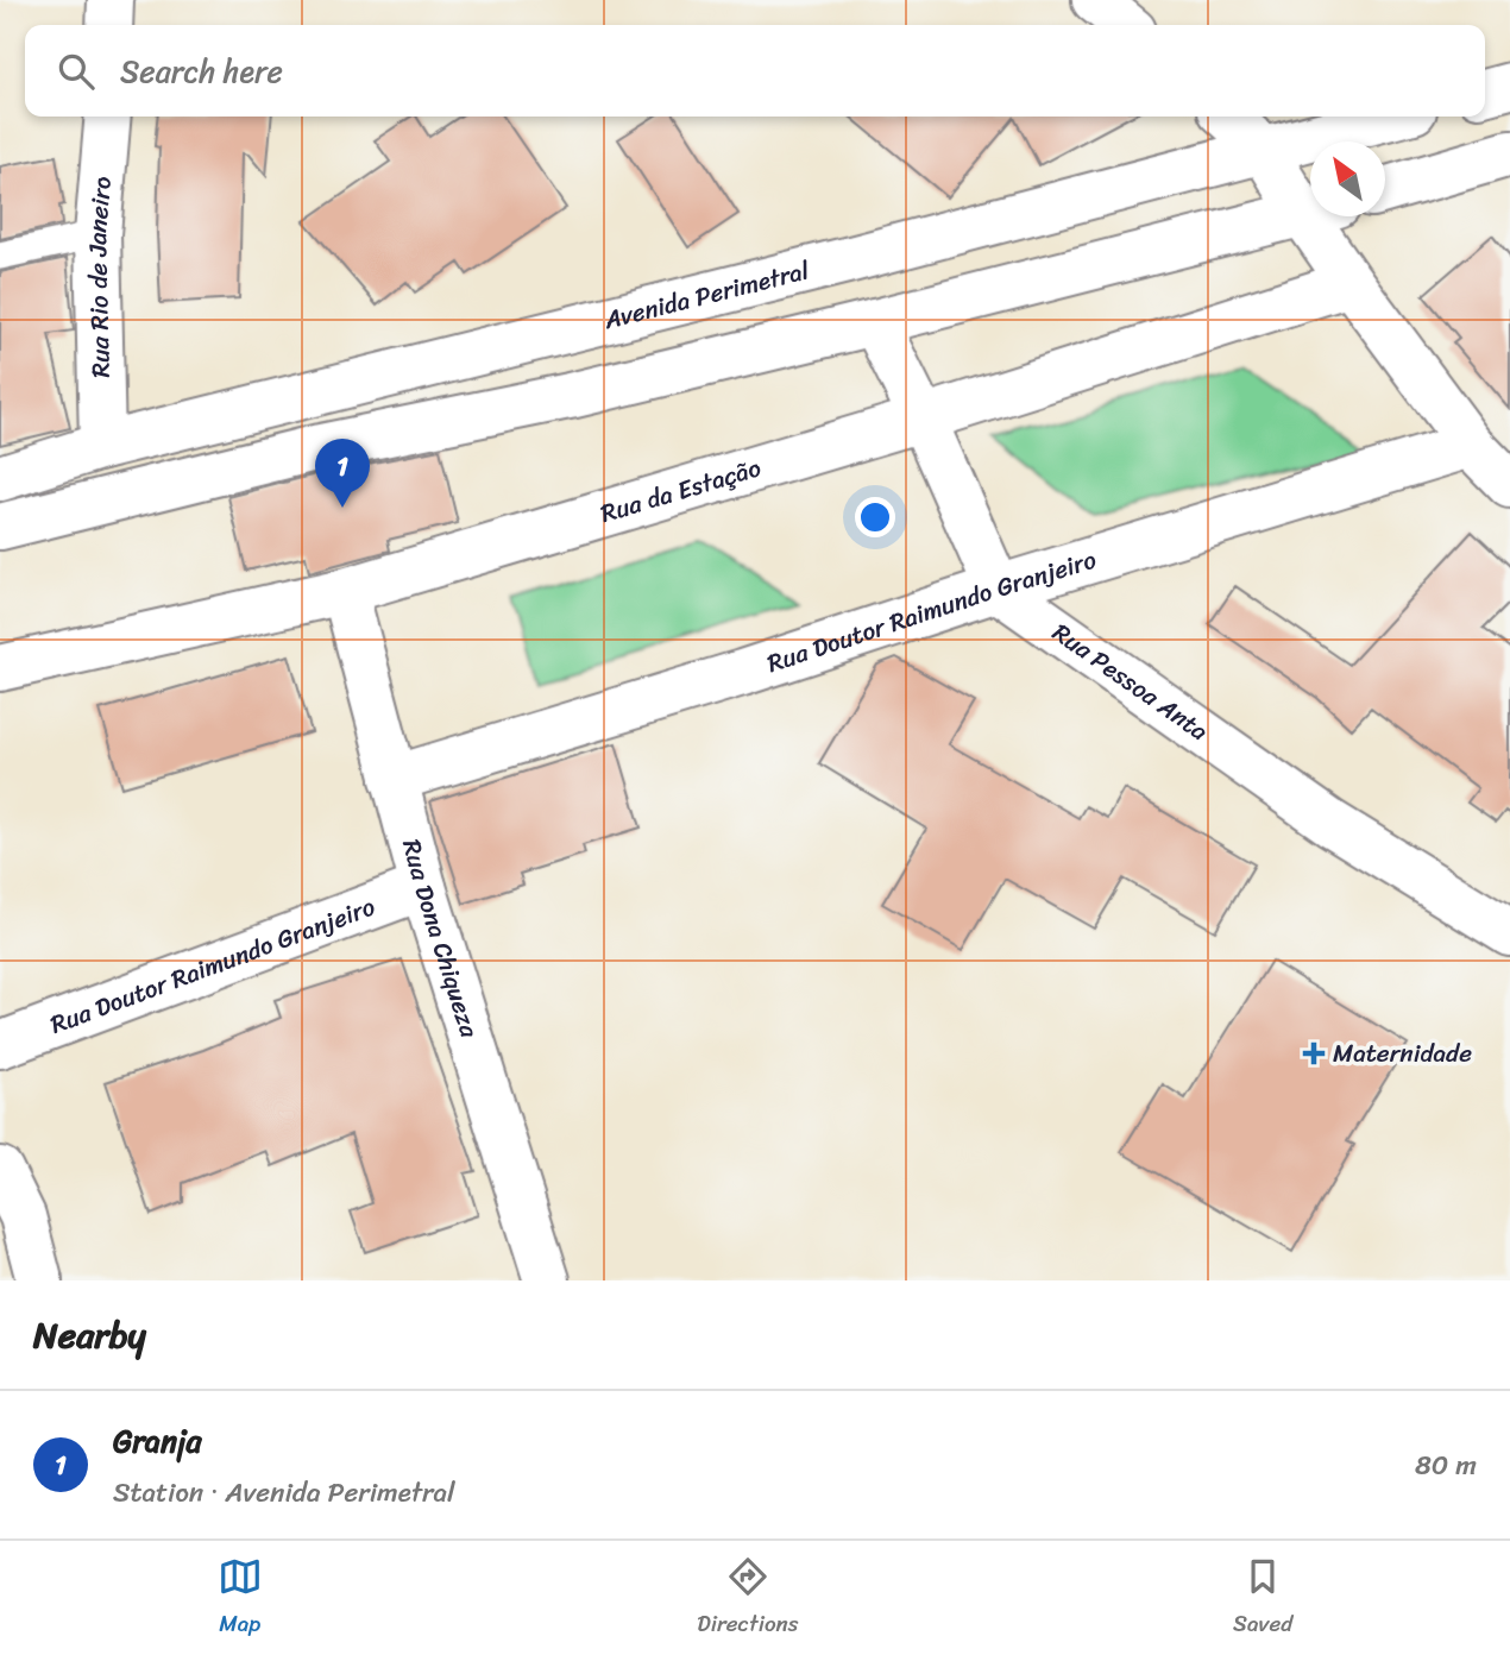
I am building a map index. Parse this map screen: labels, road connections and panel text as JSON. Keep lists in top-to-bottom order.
{
  "streets": {
    "street": [
      "Rua Rio de Janeiro",
      "Avenida Perimetral",
      "Rua da Estação",
      "Rua Doutor Raimundo Granjeiro",
      "Rua Pessoa Anta",
      "Rua Dona Chiqueza"
    ]
  },
  "crossings": [
    ["Rua Rio de Janeiro", "Avenida Perimetral"],
    ["Rua da Estação", "Rua Dona Chiqueza"],
    ["Rua Doutor Raimundo Granjeiro", "Rua Pessoa Anta"],
    ["Rua Doutor Raimundo Granjeiro", "Rua Dona Chiqueza"]
  ],
  "places": {
    "health": ["Maternidade"]
  },
  "north": "top left",
  "page": {
    "search": "Search here",
    "pins": "1",
    "heading": "Nearby",
    "list": [
      {
        "mark": "1",
        "name": "Granja",
        "note": "Station · Avenida Perimetral",
        "value": "80 m"
      }
    ],
    "nav": ["Map", "Directions", "Saved"]
  }
}
